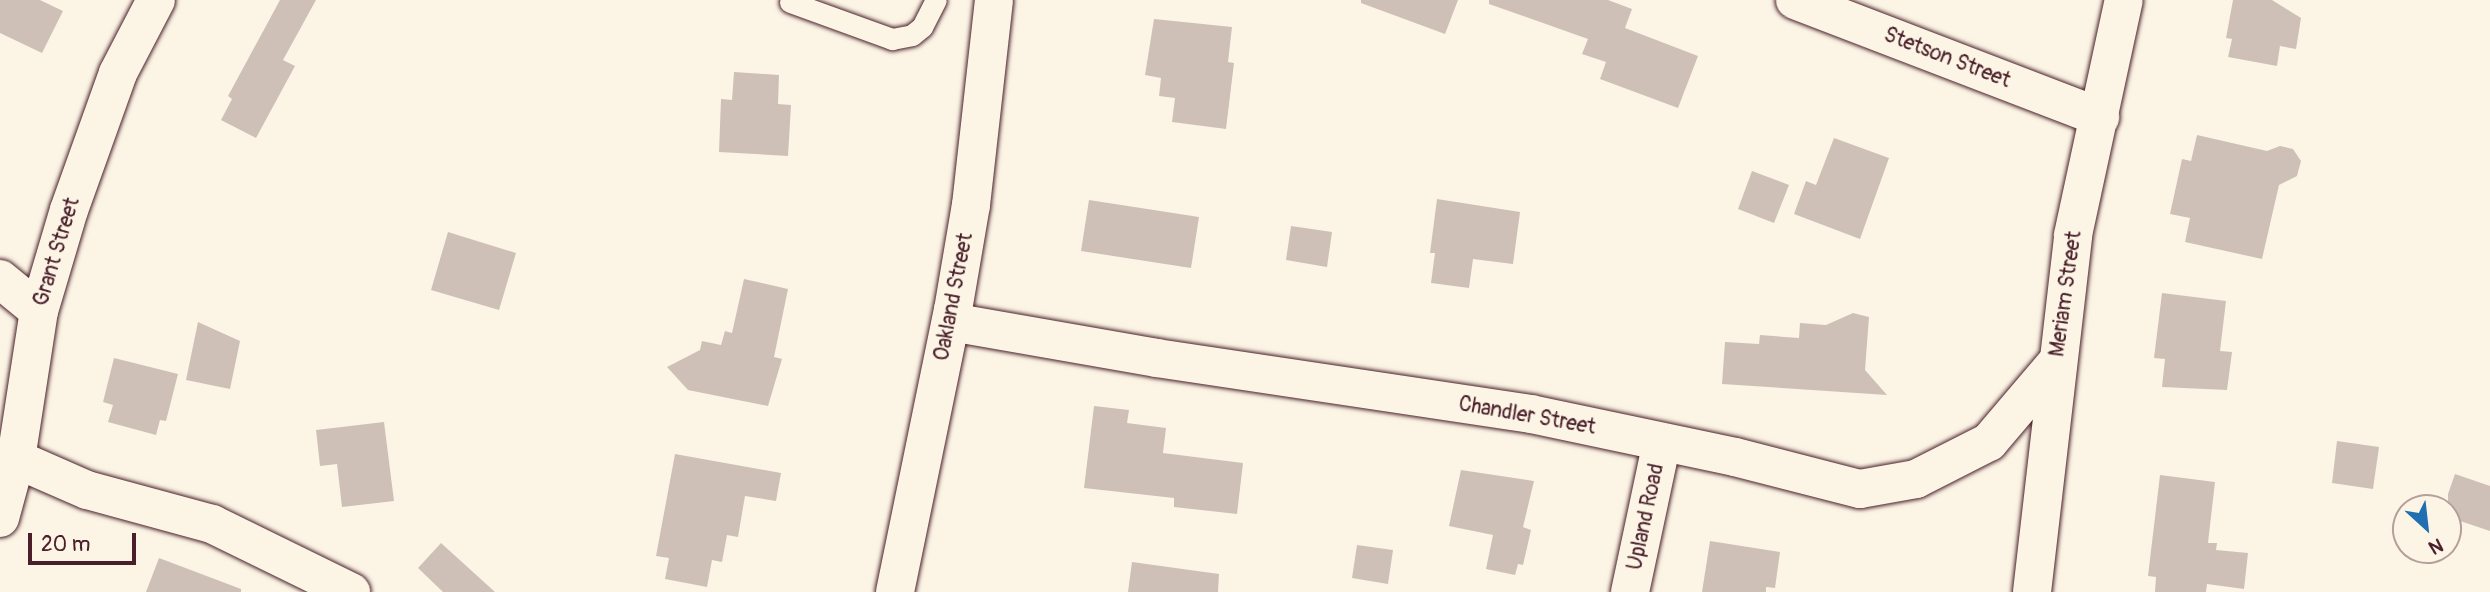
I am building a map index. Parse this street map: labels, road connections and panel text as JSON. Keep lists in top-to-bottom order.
{
  "streets": {
    "street": [
      "Stetson Street",
      "Grant Street",
      "Meriam Street",
      "Oakland Street",
      "Chandler Street",
      "Upland Road"
    ]
  },
  "crossings": [
    ["Stetson Street", "Meriam Street"],
    ["Meriam Street", "Chandler Street"],
    ["Oakland Street", "Chandler Street"],
    ["Chandler Street", "Upland Road"]
  ],
  "scale_bar": "20 m",
  "north": "bottom right"
}
